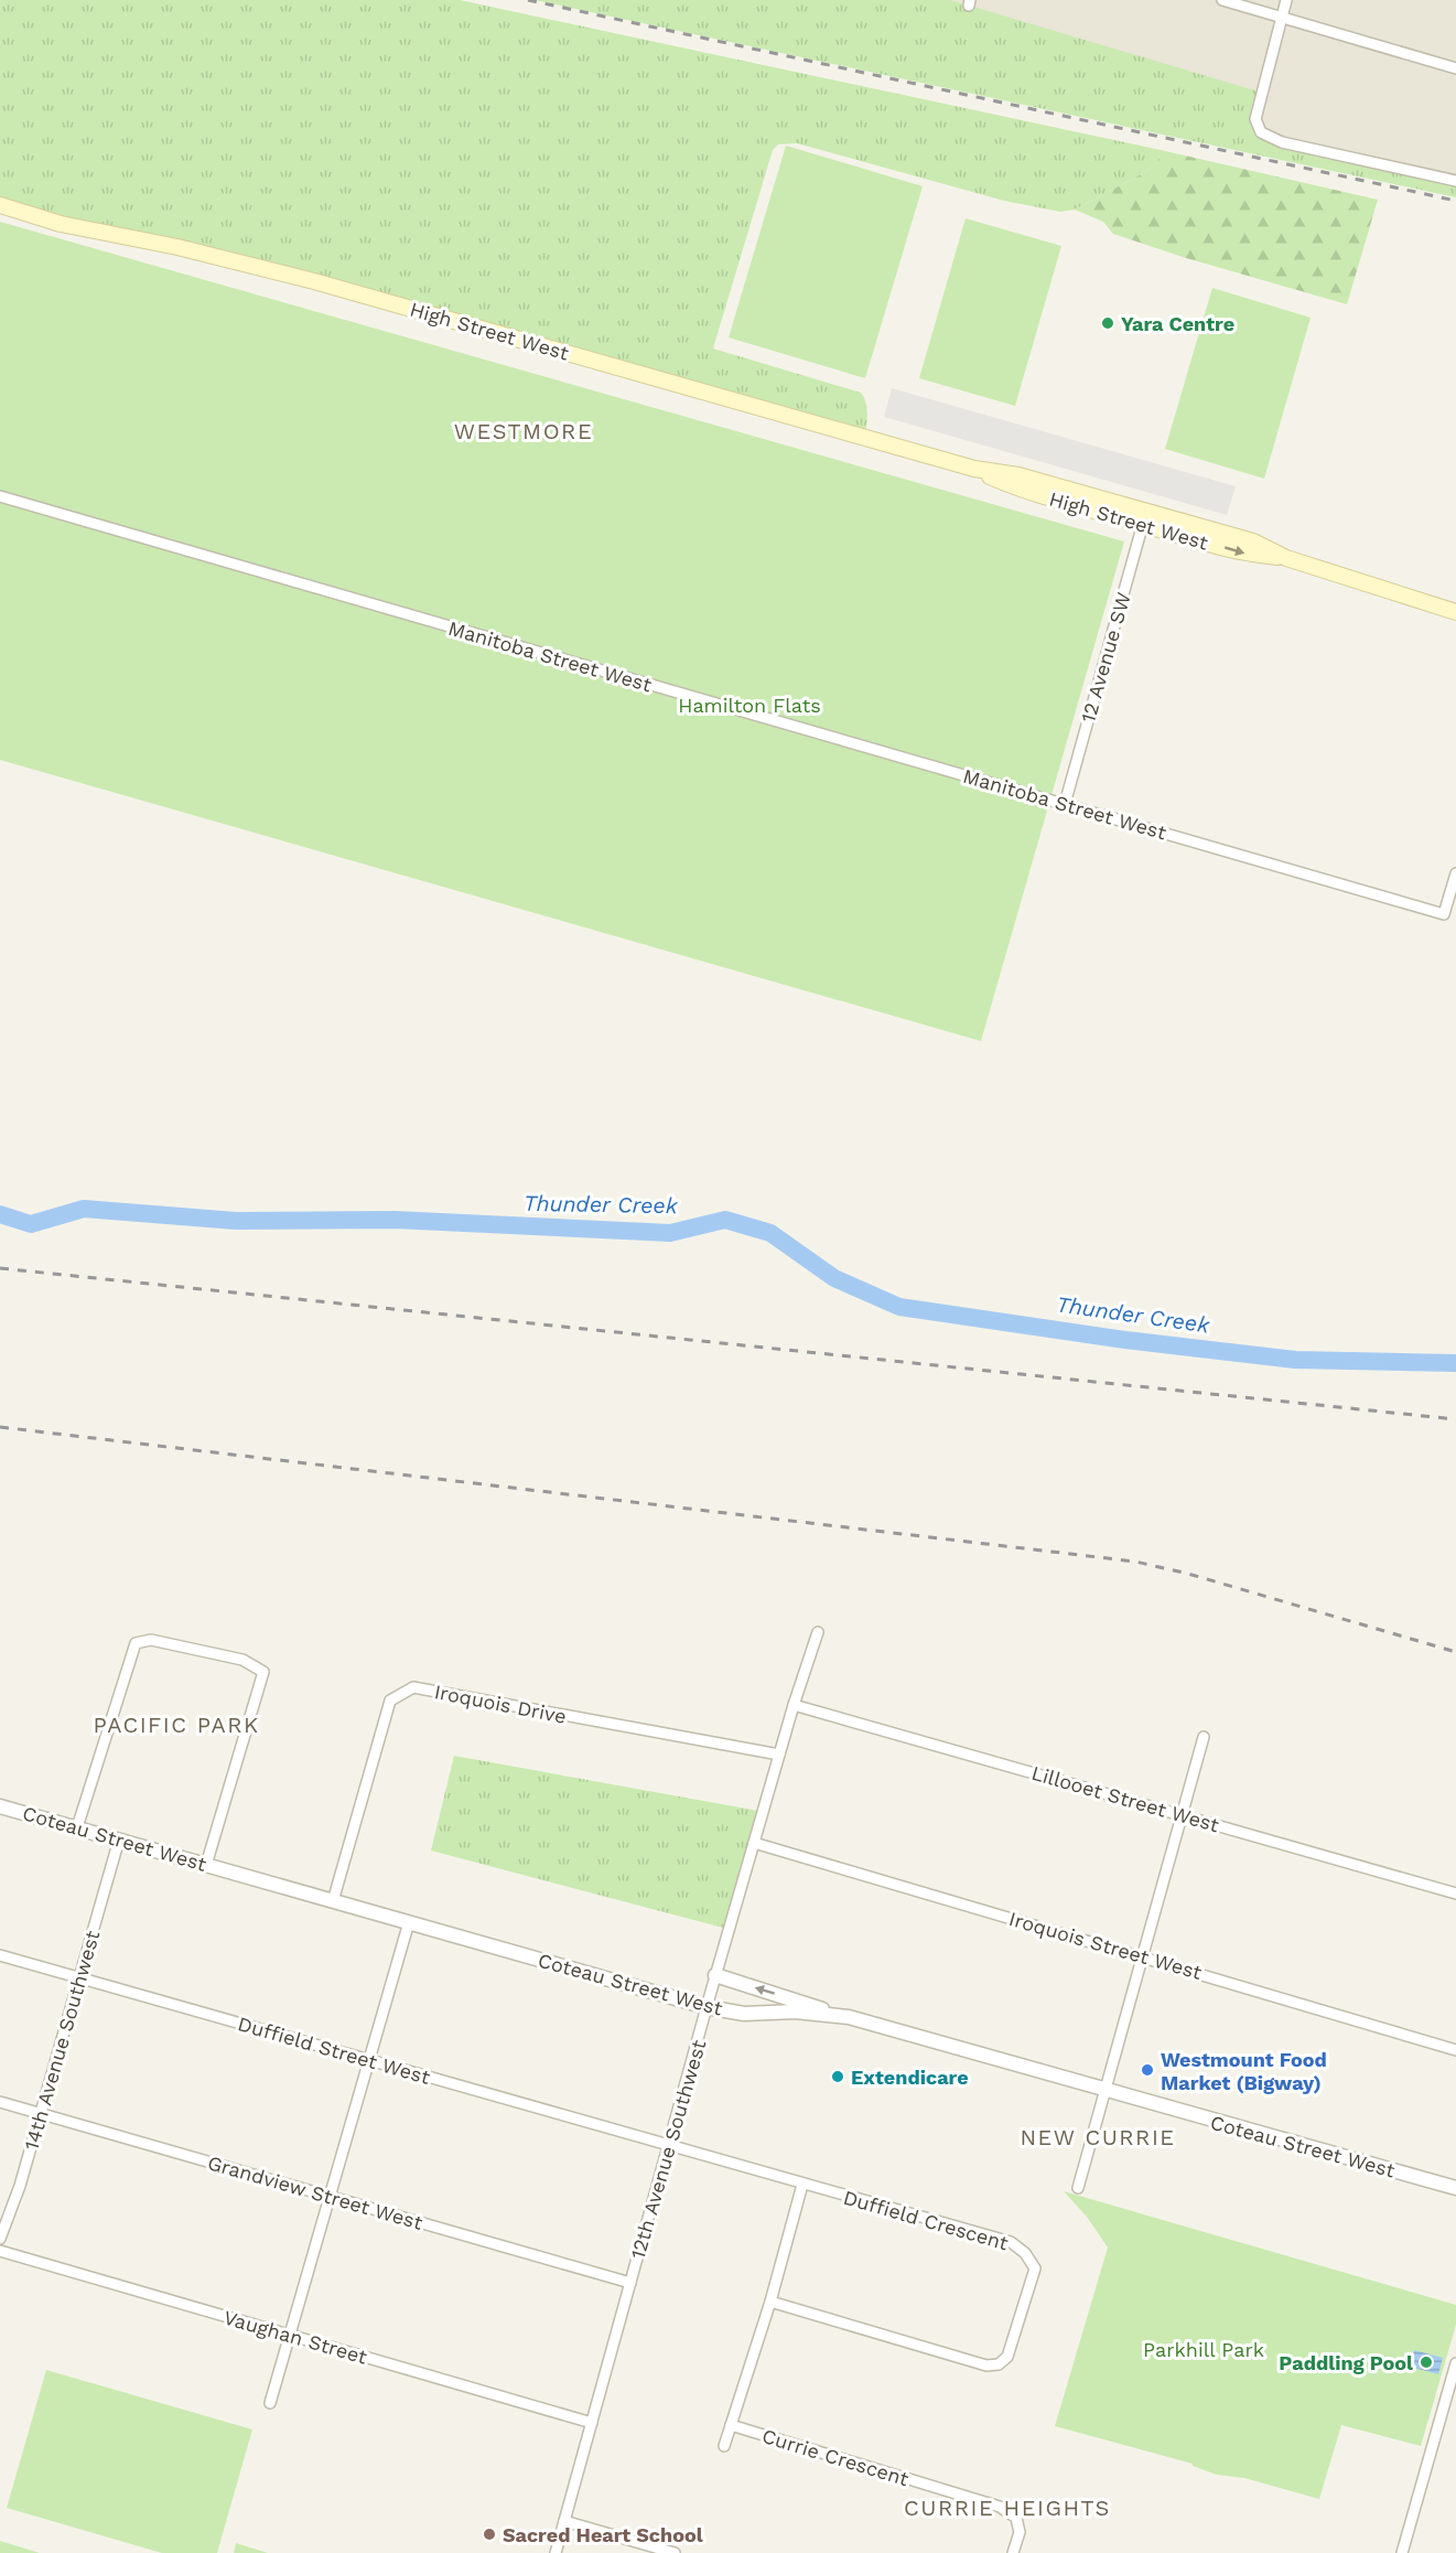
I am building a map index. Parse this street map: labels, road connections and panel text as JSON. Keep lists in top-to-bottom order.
{
  "streets": {
    "main road": ["High Street West"],
    "street": [
      "Manitoba Street West",
      "12 Avenue SW",
      "Iroquois Drive",
      "Lillooet Street West",
      "Coteau Street West",
      "Iroquois Street West",
      "14th Avenue Southwest",
      "Duffield Street West",
      "12th Avenue Southwest",
      "Grandview Street West",
      "Duffield Crescent",
      "Vaughan Street",
      "Currie Crescent"
    ]
  },
  "crossings": [
    ["High Street West", "12 Avenue SW"],
    ["Manitoba Street West", "12 Avenue SW"],
    ["Iroquois Drive", "Coteau Street West"],
    ["Iroquois Drive", "12th Avenue Southwest"],
    ["Lillooet Street West", "12th Avenue Southwest"],
    ["Coteau Street West", "14th Avenue Southwest"],
    ["Coteau Street West", "12th Avenue Southwest"],
    ["Iroquois Street West", "12th Avenue Southwest"],
    ["14th Avenue Southwest", "Duffield Street West"],
    ["14th Avenue Southwest", "Grandview Street West"],
    ["Duffield Street West", "12th Avenue Southwest"],
    ["Duffield Street West", "Duffield Crescent"],
    ["12th Avenue Southwest", "Grandview Street West"],
    ["12th Avenue Southwest", "Duffield Crescent"],
    ["12th Avenue Southwest", "Vaughan Street"]
  ],
  "districts": [
    "WESTMORE",
    "PACIFIC PARK",
    "NEW CURRIE",
    "CURRIE HEIGHTS"
  ],
  "water": ["Thunder Creek"],
  "parks": ["Hamilton Flats", "Parkhill Park"],
  "places": [
    "Yara Centre",
    "Westmount Food Market (Bigway)",
    "Extendicare",
    "Paddling Pool",
    "Sacred Heart School"
  ]
}
